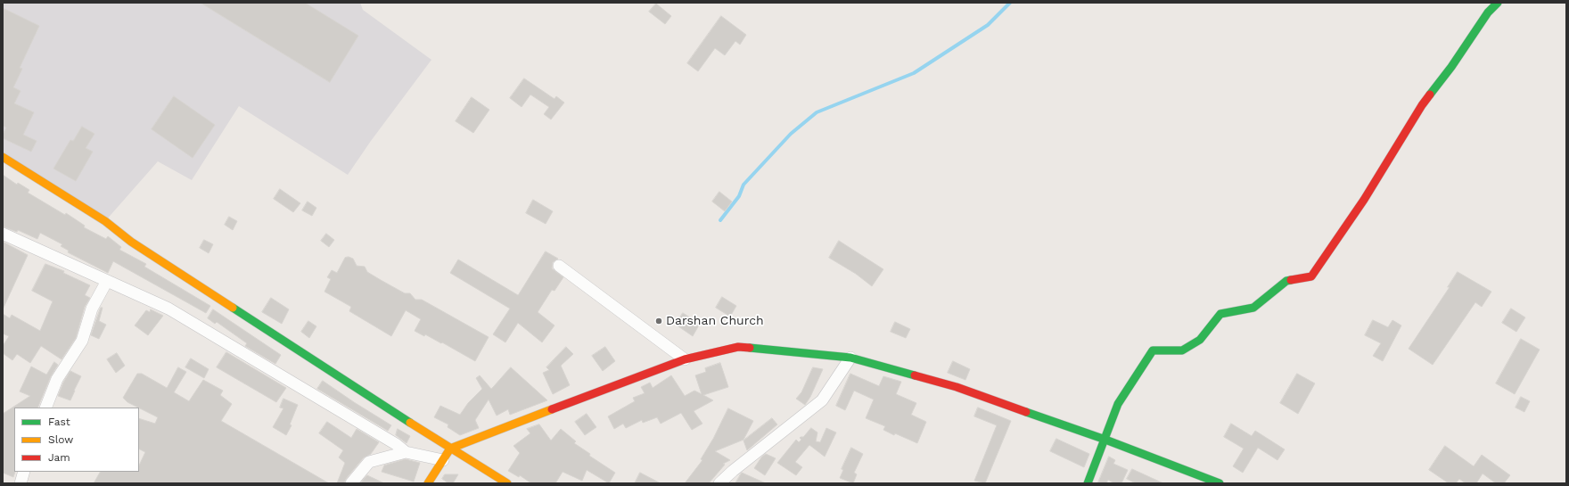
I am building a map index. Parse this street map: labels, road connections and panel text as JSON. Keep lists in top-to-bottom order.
{
  "places": ["Darshan Church"],
  "legend": ["Fast", "Slow", "Jam"]
}
